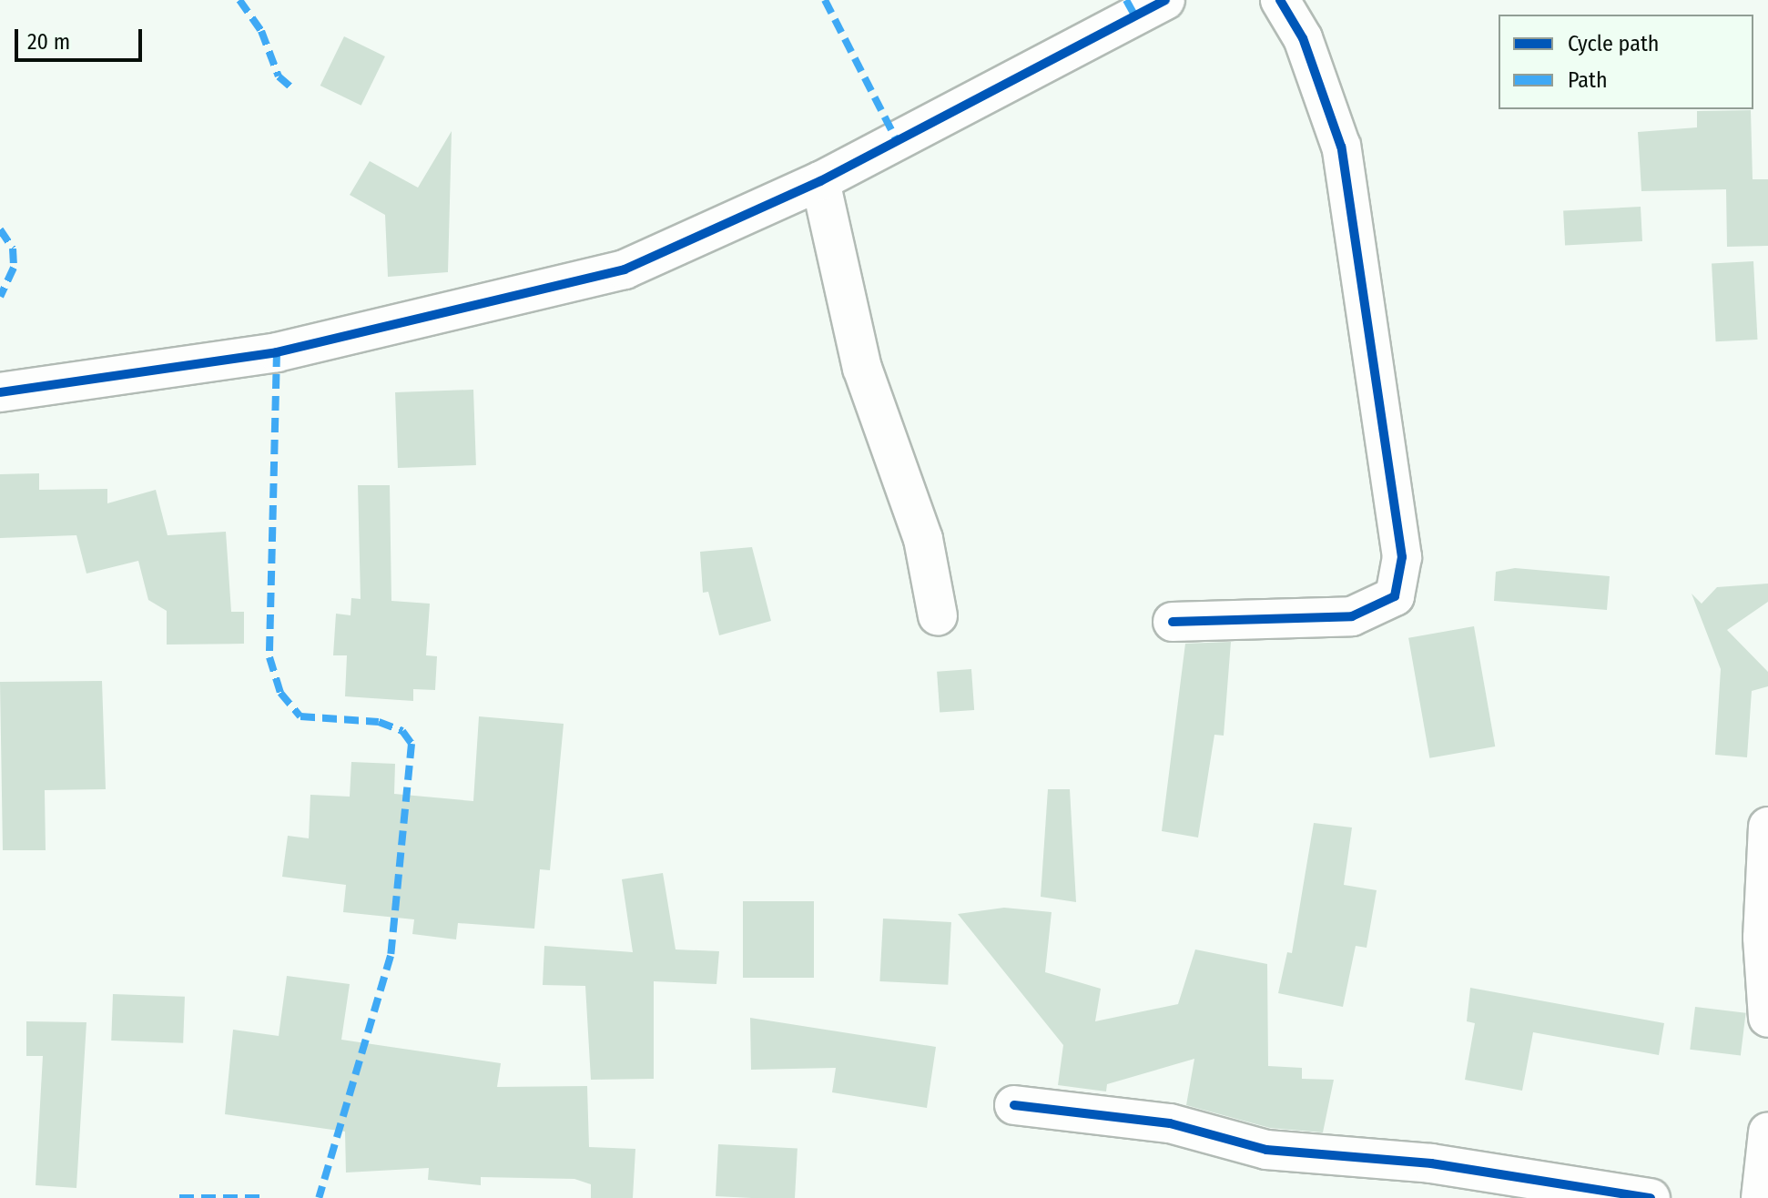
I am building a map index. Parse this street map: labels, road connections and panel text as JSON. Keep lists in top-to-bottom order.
{
  "legend": ["Cycle path", "Path"],
  "scale_bar": "20 m"
}
